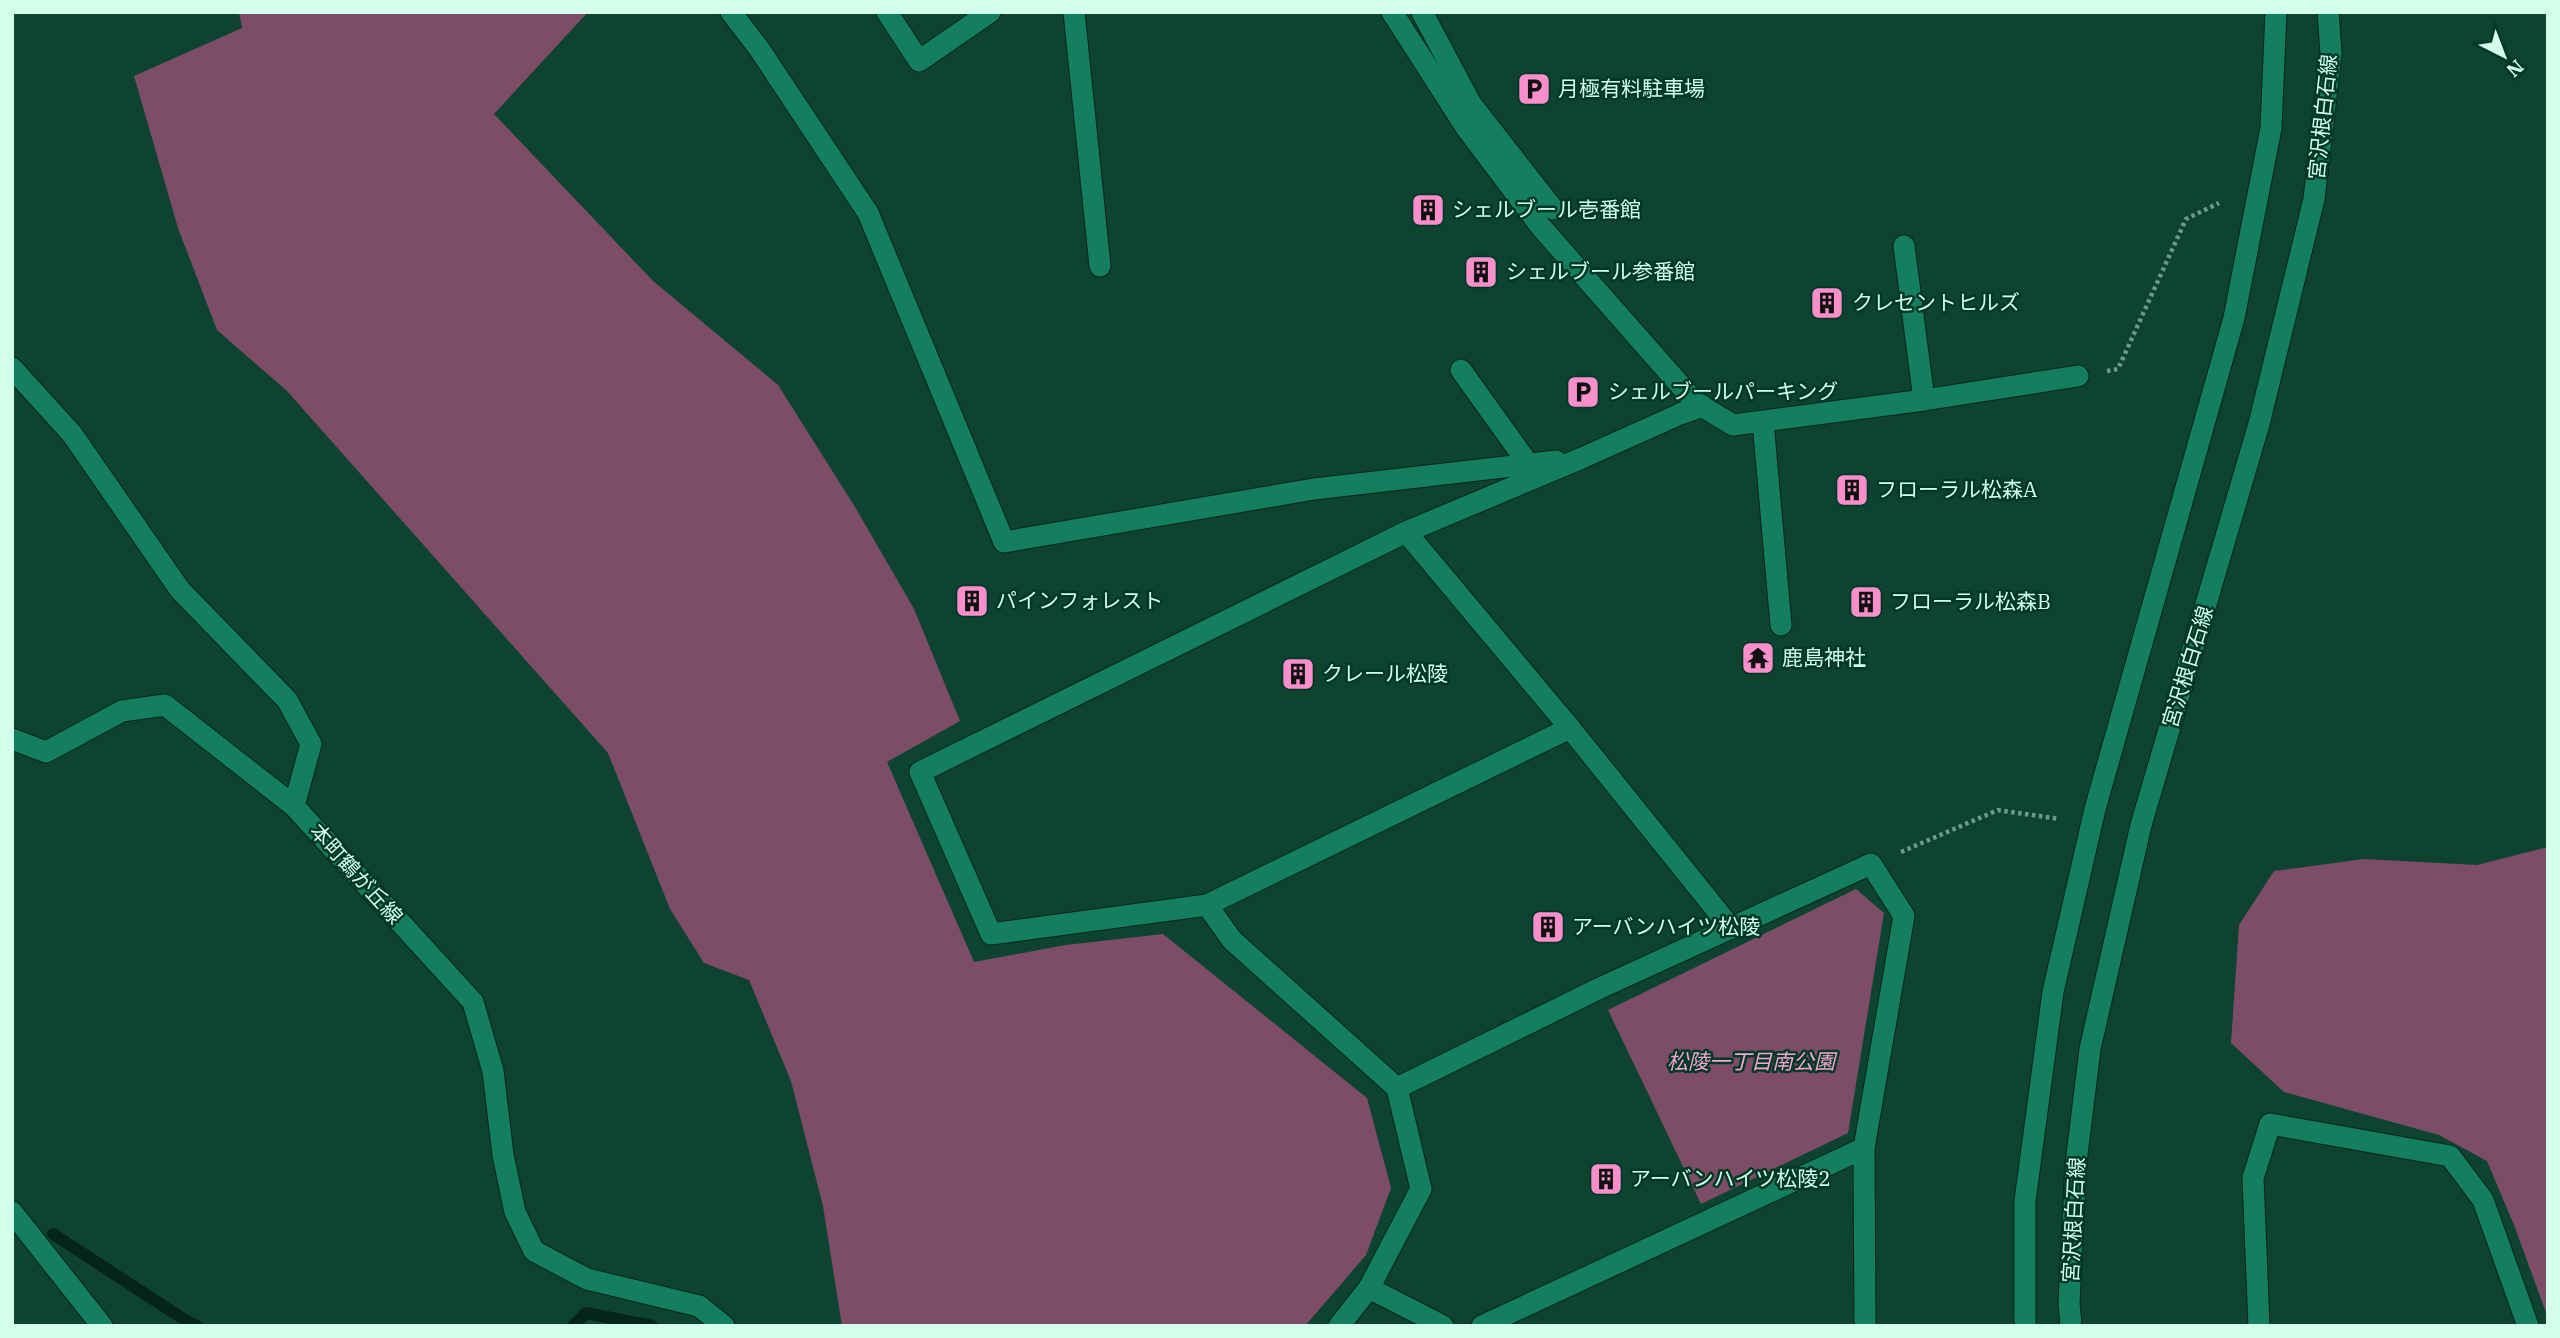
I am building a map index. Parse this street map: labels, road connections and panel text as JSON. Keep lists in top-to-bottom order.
{
  "streets": {
    "street": ["宮沢根白石線", "本町鶴が丘線"]
  },
  "parks": ["松陵一丁目南公園"],
  "places": {
    "parking": ["月極有料駐車場", "シェルブールパーキング"],
    "building": [
      "シェルブール壱番館",
      "シェルブール参番館",
      "クレセントヒルズ",
      "フローラル松森A",
      "パインフォレスト",
      "フローラル松森B",
      "クレール松陵",
      "アーバンハイツ松陵",
      "アーバンハイツ松陵2"
    ],
    "temple": ["鹿島神社"]
  },
  "north": "bottom right"
}
